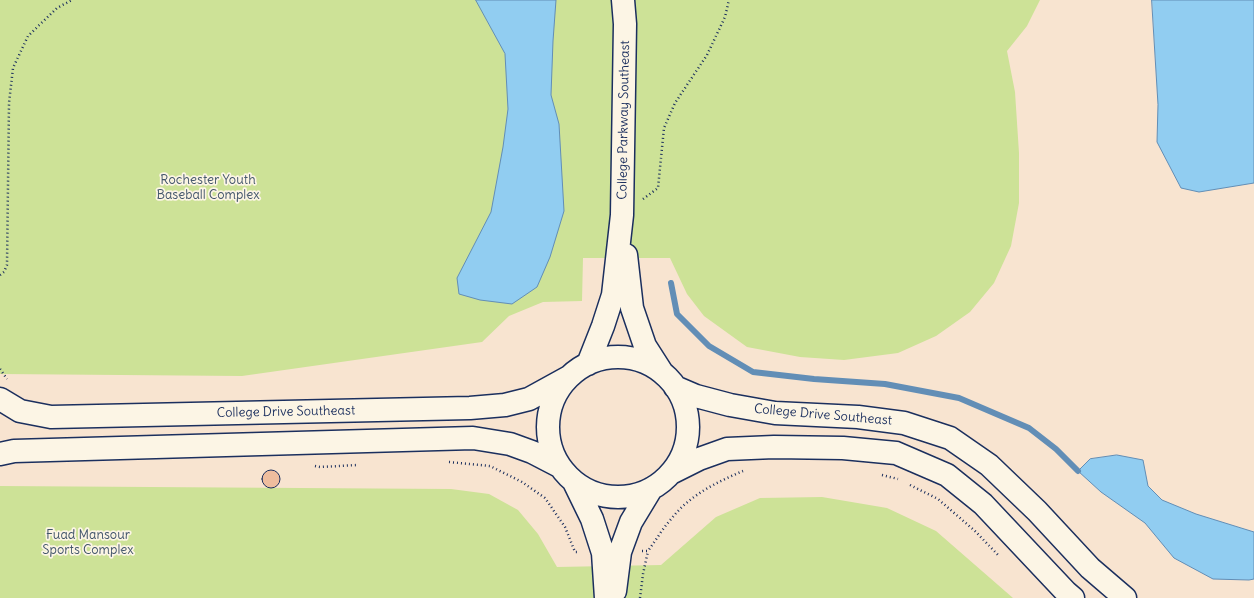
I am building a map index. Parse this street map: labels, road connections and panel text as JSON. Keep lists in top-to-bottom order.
{
  "streets": {
    "street": ["College Parkway Southeast", "College Drive Southeast"]
  },
  "crossings": [
    ["College Parkway Southeast", "College Drive Southeast"]
  ],
  "parks": ["Rochester Youth Baseball Complex", "Fuad Mansour Sports Complex"]
}
